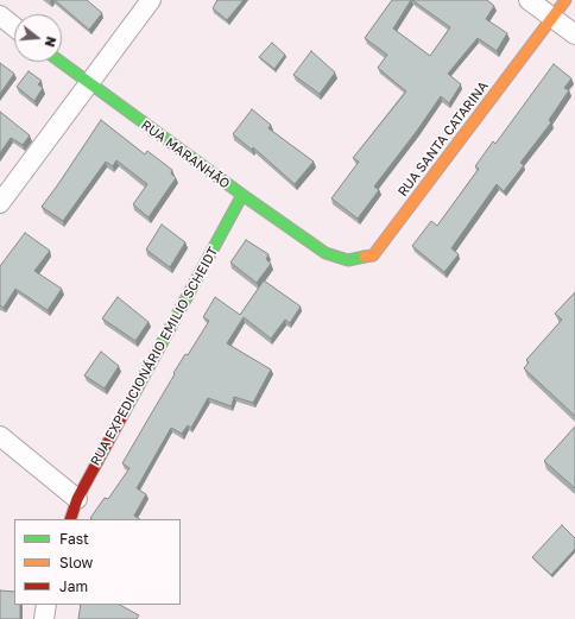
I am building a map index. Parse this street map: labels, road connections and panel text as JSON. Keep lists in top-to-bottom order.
{
  "streets": {
    "street": ["RUA SANTA CATARINA", "RUA MARANHÃO", "RUA EXPEDICIONÁRIO EMILIO SCHEIDT"]
  },
  "crossings": [
    ["RUA SANTA CATARINA", "RUA MARANHÃO"],
    ["RUA MARANHÃO", "RUA EXPEDICIONÁRIO EMILIO SCHEIDT"]
  ],
  "legend": ["Fast", "Slow", "Jam"],
  "north": "right"
}
